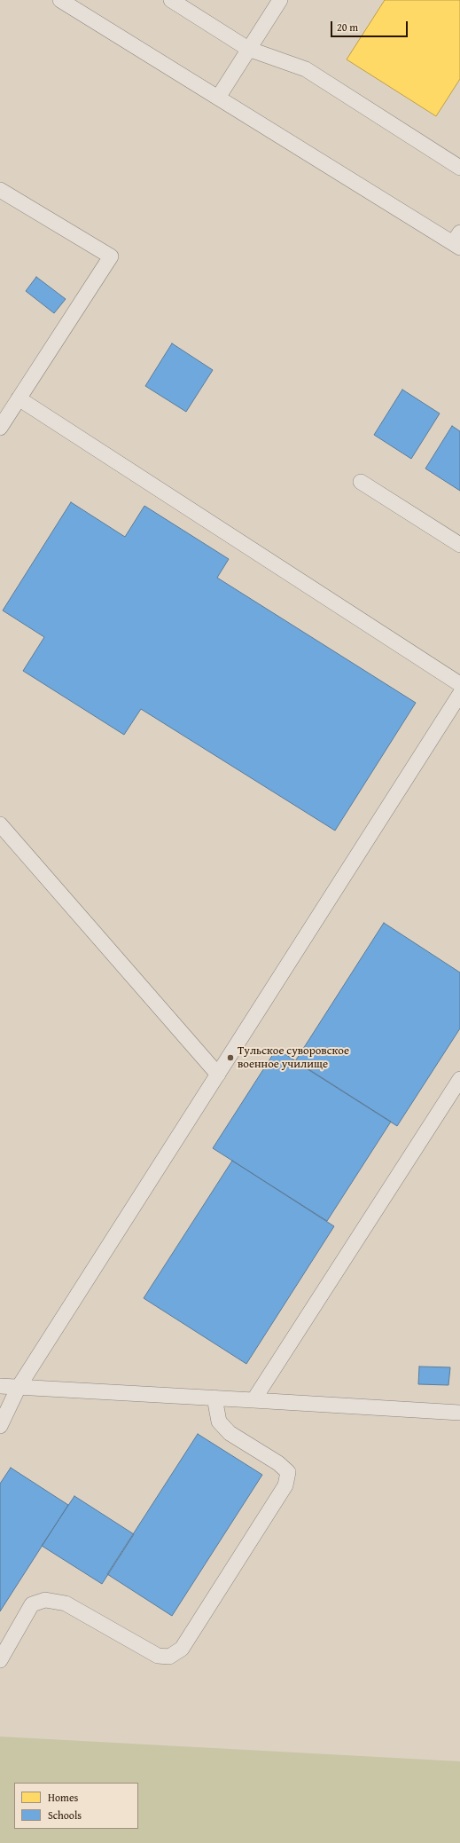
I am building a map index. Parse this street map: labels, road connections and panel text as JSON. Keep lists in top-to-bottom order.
{
  "places": ["Тульское суворовское военное училище"],
  "legend": ["Homes", "Schools"],
  "scale_bar": "20 m"
}
